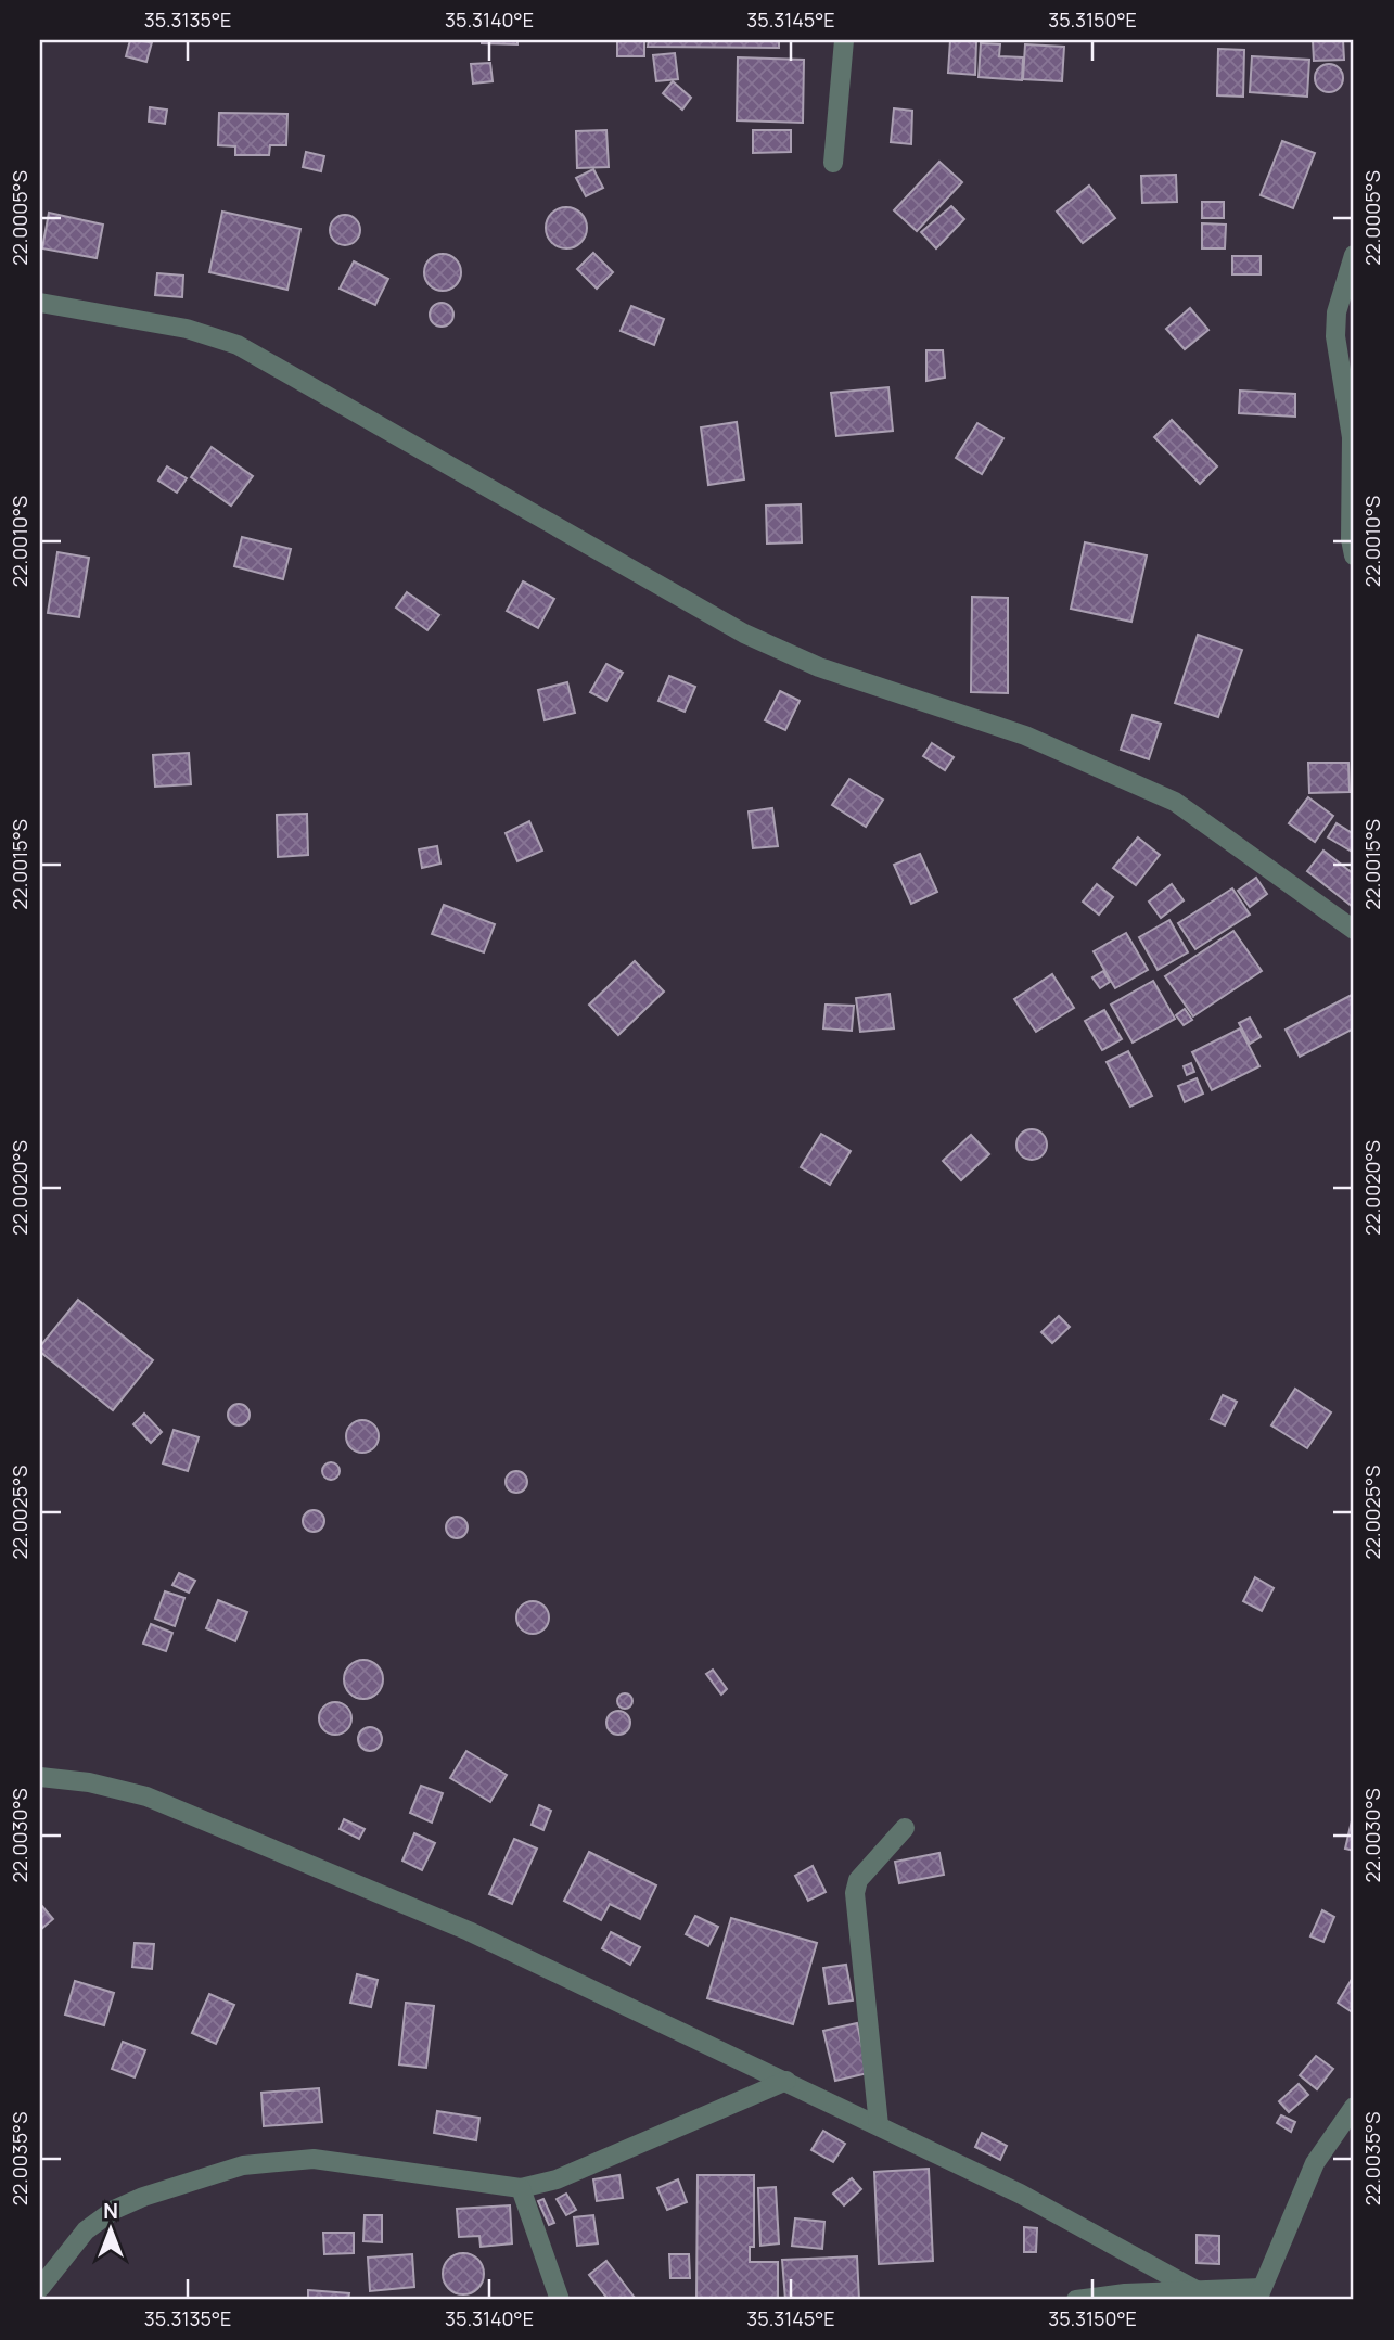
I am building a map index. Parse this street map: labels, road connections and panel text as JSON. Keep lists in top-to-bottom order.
{
  "north": "top",
  "coordinates": [
    "35.3135°E",
    "35.3140°E",
    "35.3145°E",
    "35.3150°E",
    "22.0005°S",
    "22.0010°S",
    "22.0015°S",
    "22.0020°S",
    "22.0025°S",
    "22.0030°S",
    "22.0035°S"
  ]
}
